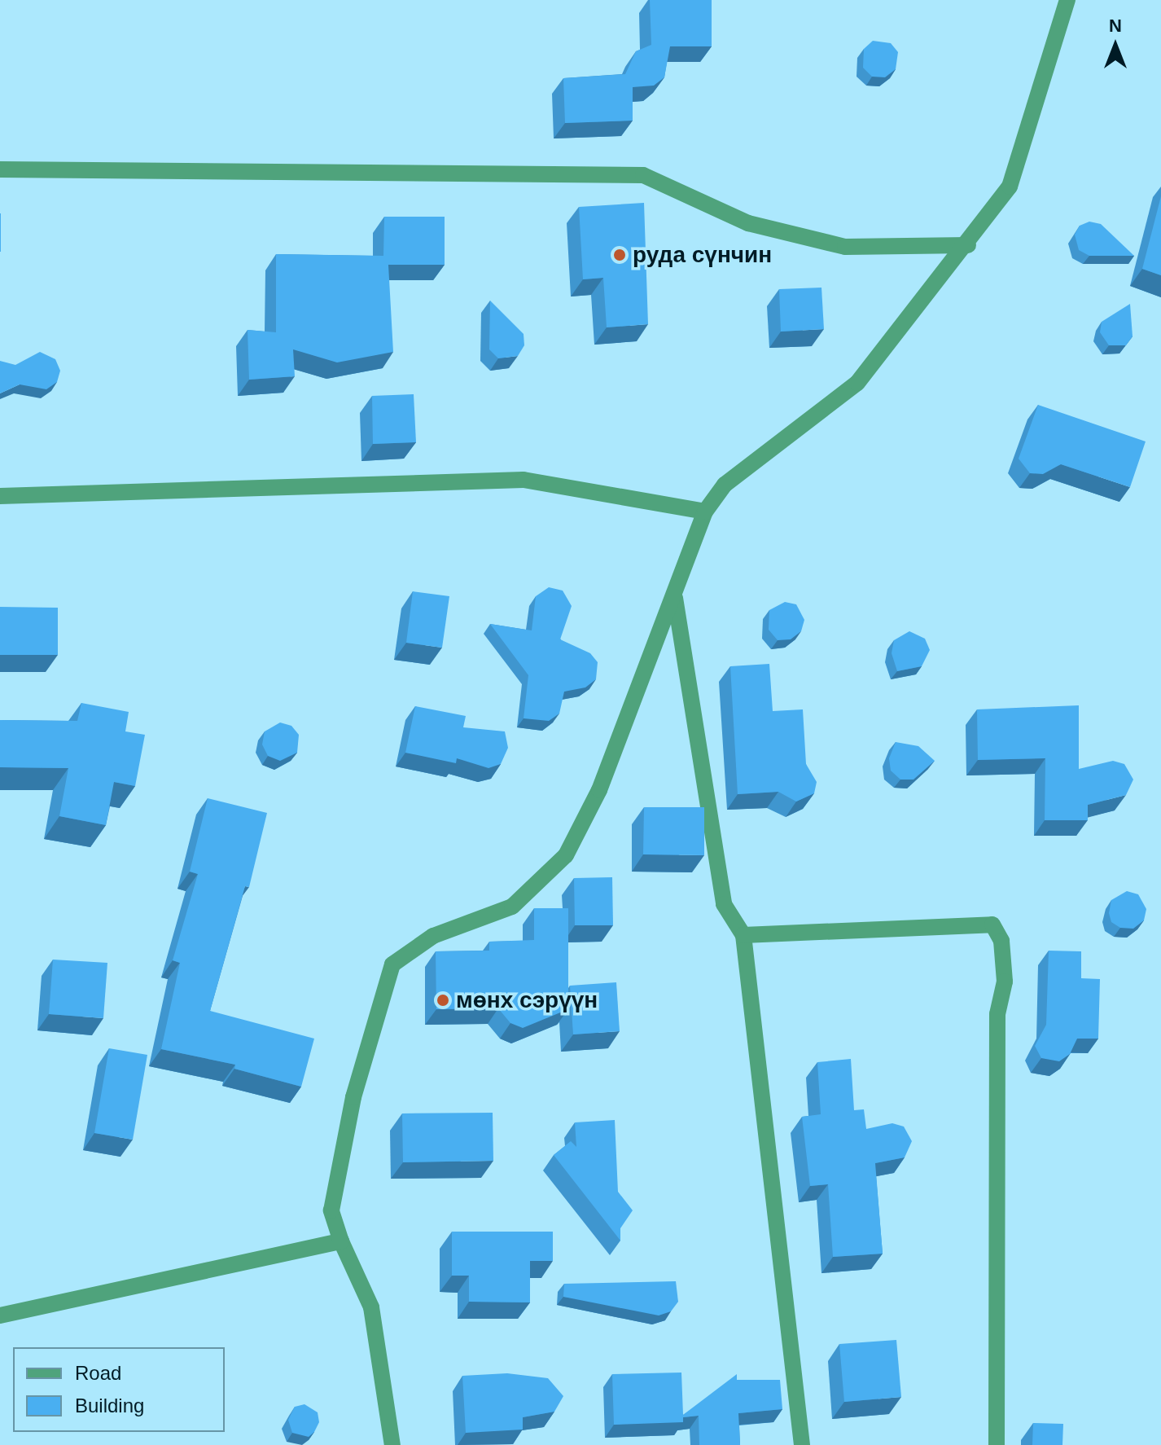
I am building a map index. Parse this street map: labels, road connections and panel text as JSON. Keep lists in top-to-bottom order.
{
  "places": ["руда сүнчин", "мөнх сэрүүн"],
  "legend": ["Road", "Building"],
  "north": "top"
}
